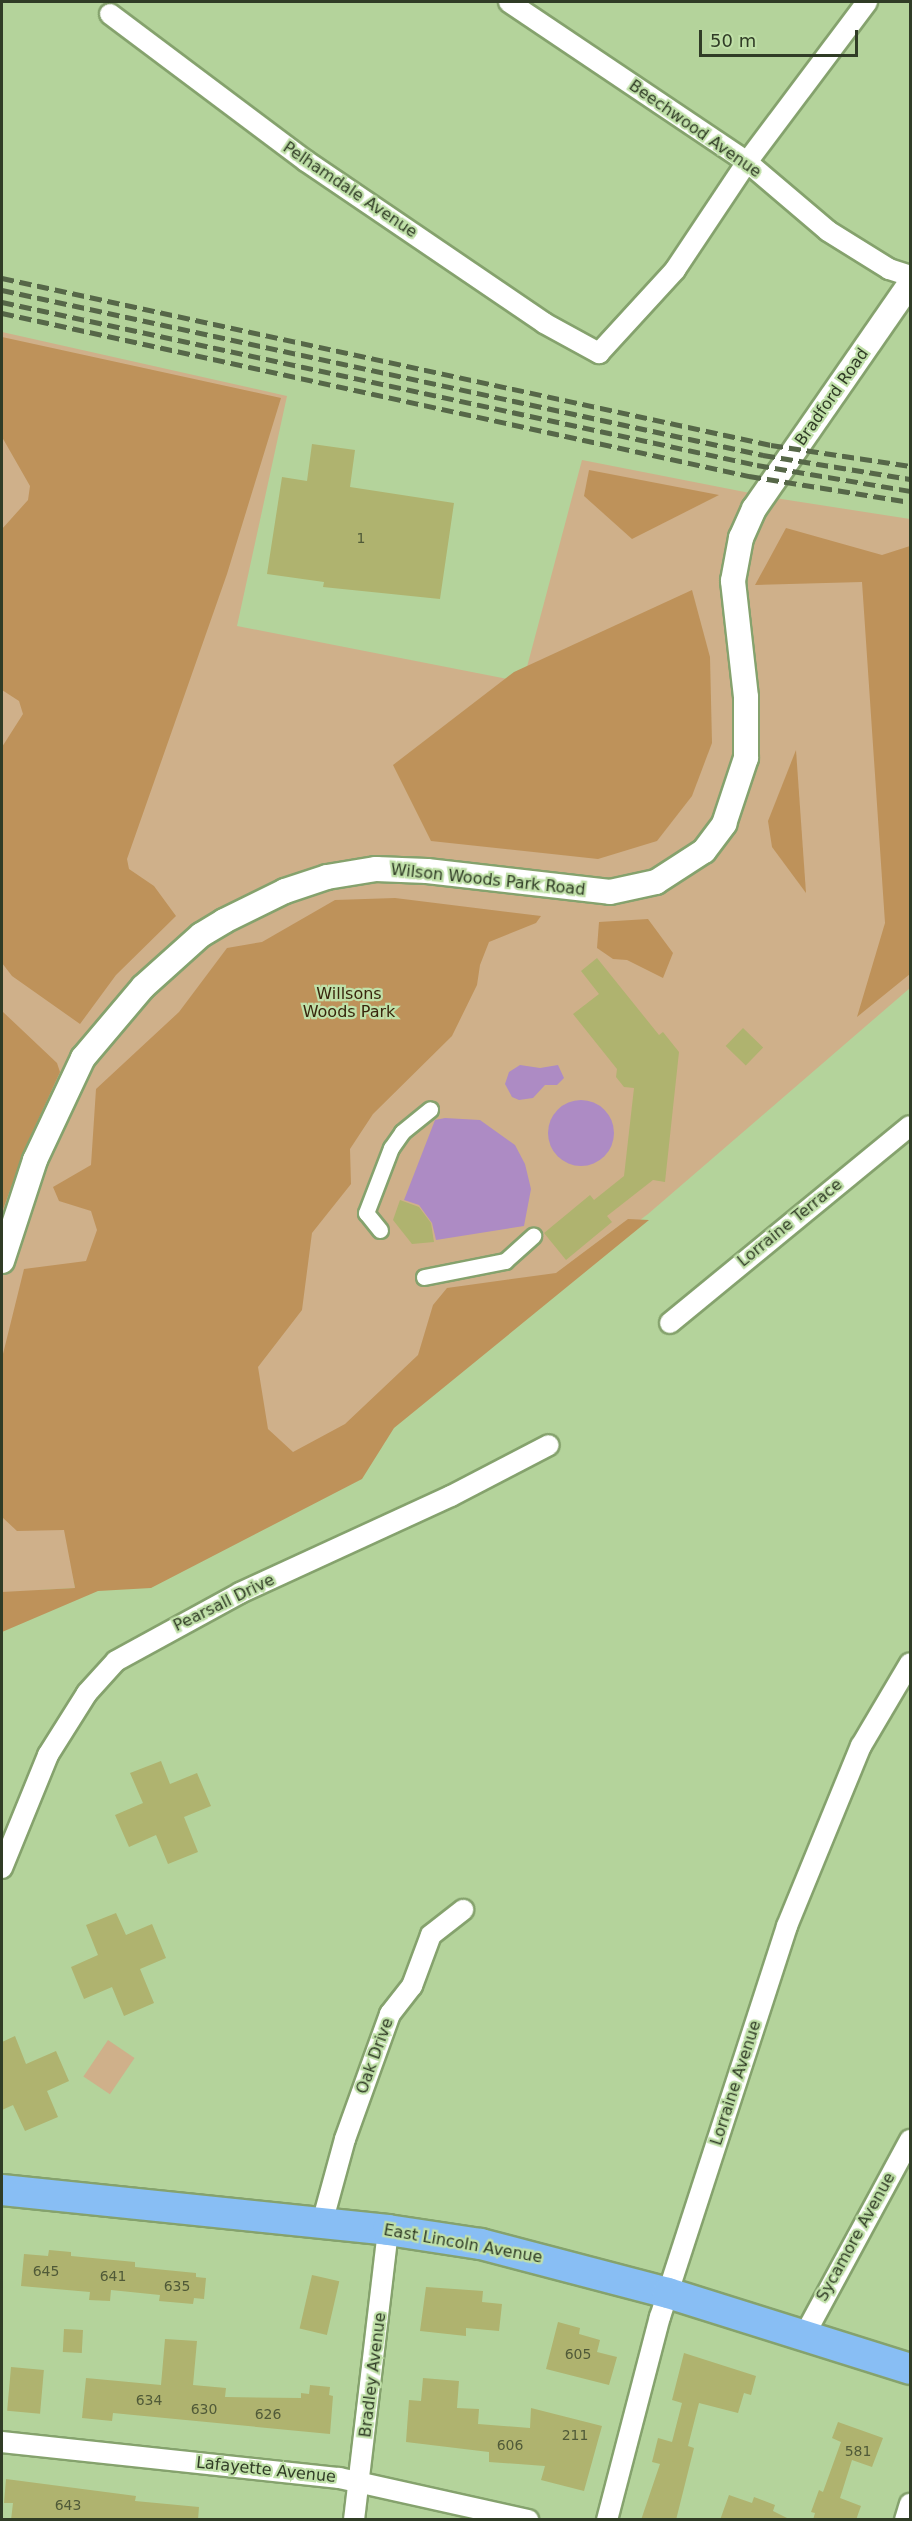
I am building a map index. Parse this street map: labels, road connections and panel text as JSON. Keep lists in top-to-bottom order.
{
  "streets": {
    "main road": ["East Lincoln Avenue"],
    "street": [
      "Beechwood Avenue",
      "Pelhamdale Avenue",
      "Bradford Road",
      "Wilson Woods Park Road",
      "Lorraine Terrace",
      "Pearsall Drive",
      "Oak Drive",
      "Lorraine Avenue",
      "Sycamore Avenue",
      "Bradley Avenue",
      "Lafayette Avenue"
    ]
  },
  "crossings": [
    ["Beechwood Avenue", "Pelhamdale Avenue"],
    ["Bradford Road", "Wilson Woods Park Road"],
    ["Oak Drive", "East Lincoln Avenue"],
    ["Lorraine Avenue", "East Lincoln Avenue"],
    ["Sycamore Avenue", "East Lincoln Avenue"],
    ["East Lincoln Avenue", "Bradley Avenue"],
    ["Bradley Avenue", "Lafayette Avenue"]
  ],
  "parks": ["Willsons Woods Park"],
  "house_numbers": [
    "1",
    "645",
    "641",
    "635",
    "605",
    "634",
    "630",
    "626",
    "211",
    "606",
    "581",
    "643"
  ],
  "scale_bar": "50 m"
}
